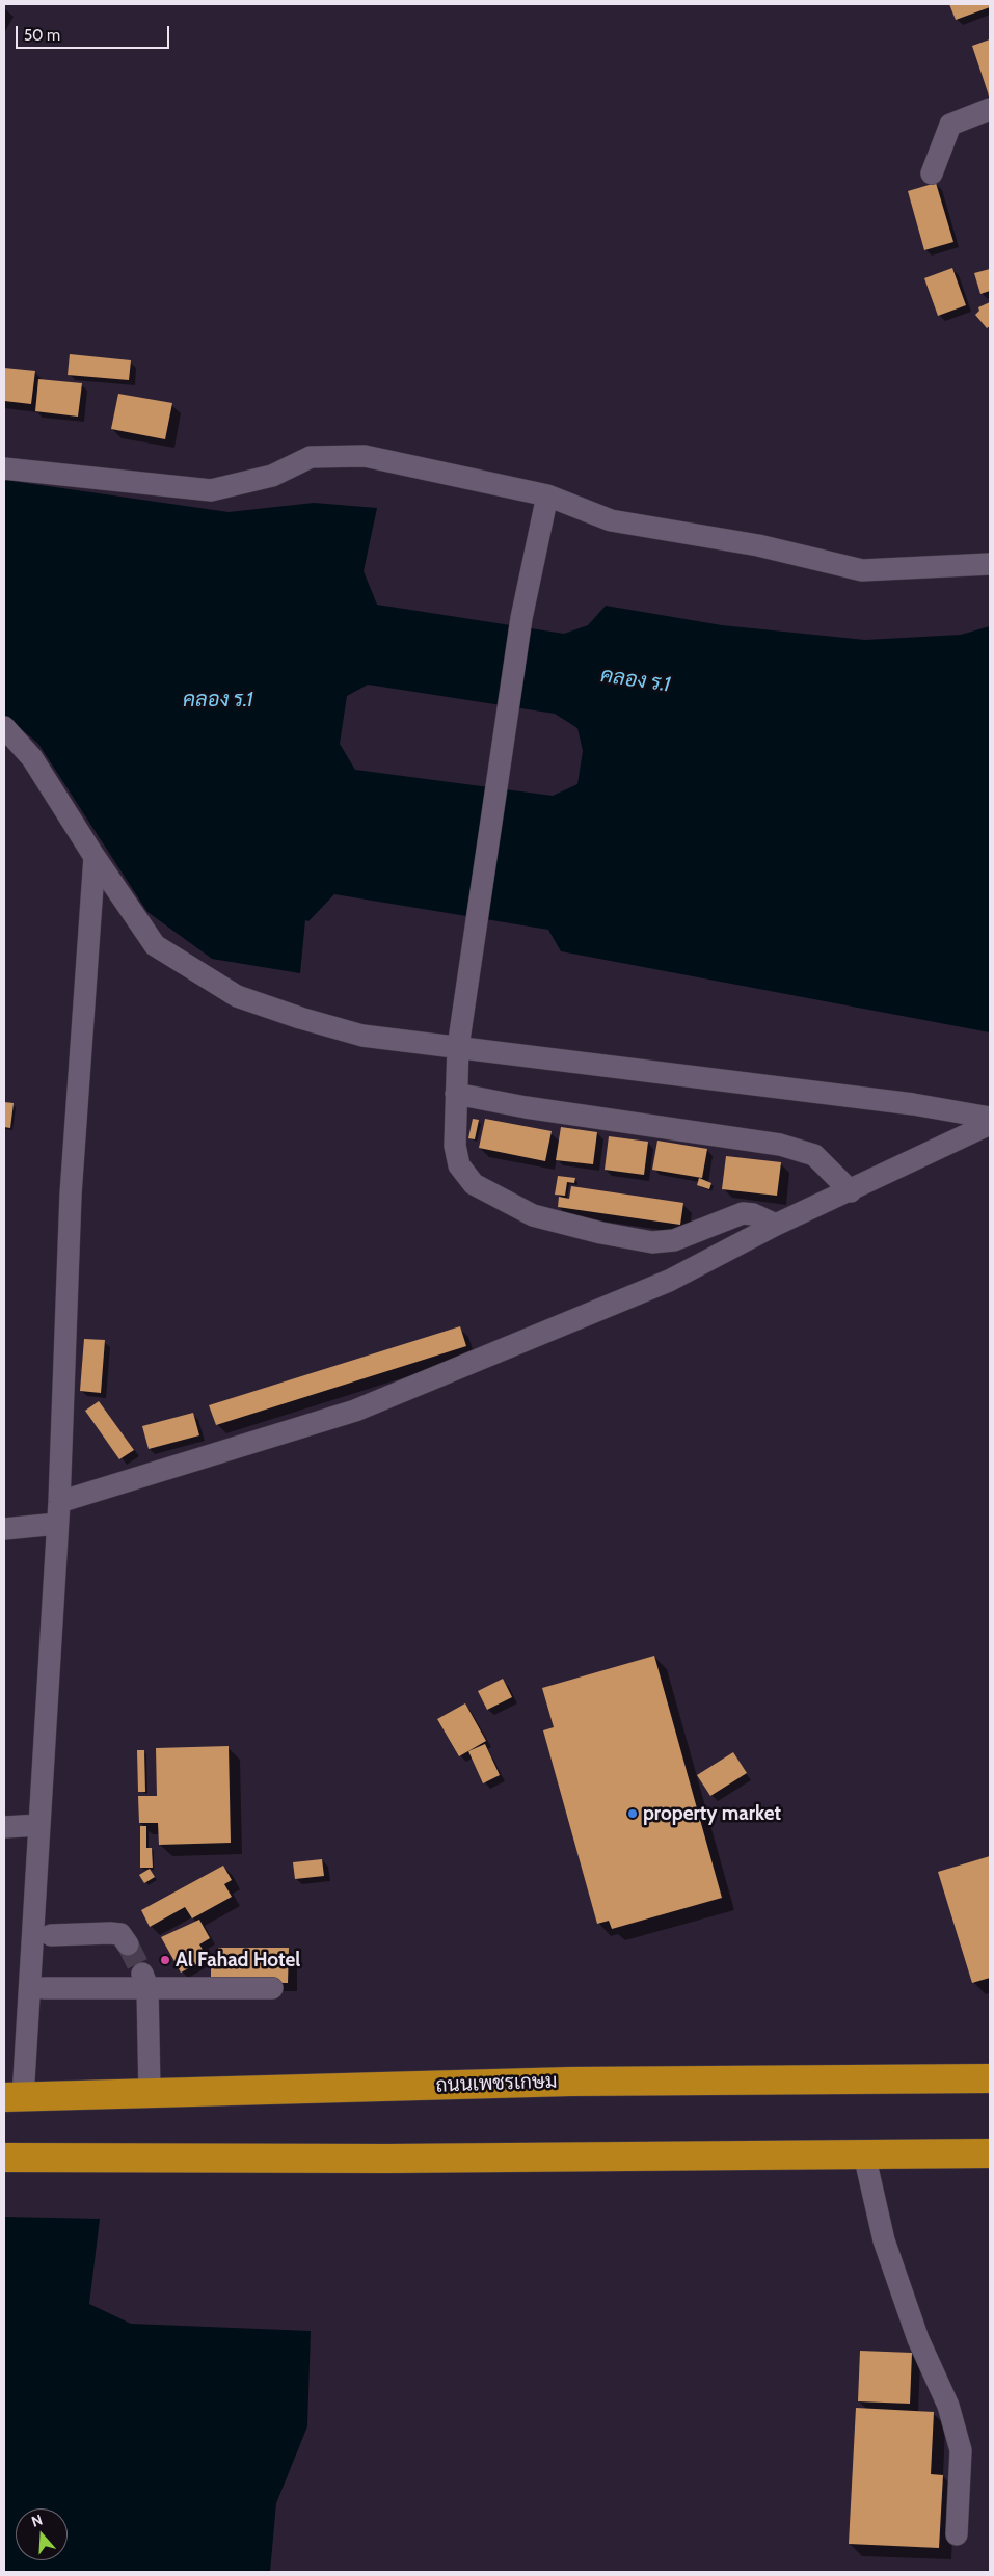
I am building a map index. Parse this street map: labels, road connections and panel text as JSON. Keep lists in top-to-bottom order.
{
  "streets": {
    "highway": ["ถนนเพชรเกษม"]
  },
  "water": ["คลอง ร.1"],
  "places": ["property market", "Al Fahad Hotel"],
  "scale_bar": "50 m",
  "north": "top"
}
